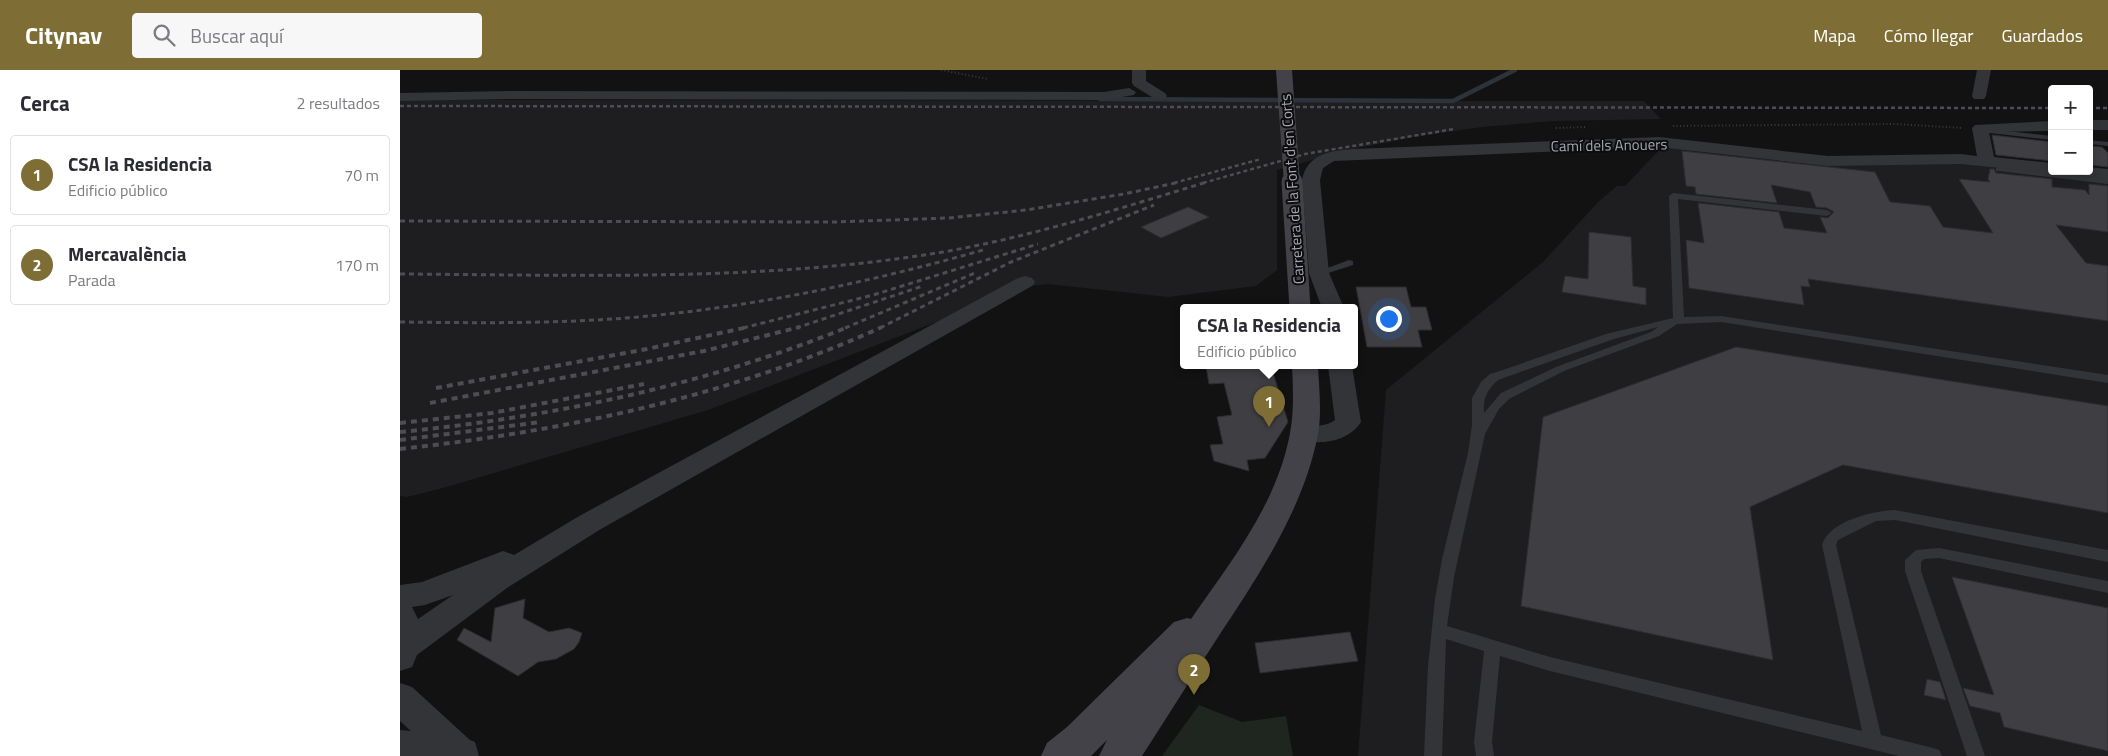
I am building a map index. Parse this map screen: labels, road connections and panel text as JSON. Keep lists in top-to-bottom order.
{
  "streets": {
    "street": ["Camí dels Anouers", "Carretera de la Font d'en Corts"]
  },
  "page": {
    "header": "Citynav",
    "search": "Buscar aquí",
    "nav": ["Mapa", "Cómo llegar", "Guardados"],
    "heading": ["Cerca", "2 resultados"],
    "map_buttons": ["+", "−"],
    "list": [
      {
        "mark": "1",
        "name": "CSA la Residencia",
        "note": "Edificio público",
        "value": "70 m"
      },
      {
        "mark": "2",
        "name": "Mercavalència",
        "note": "Parada",
        "value": "170 m"
      }
    ],
    "popup": ["CSA la Residencia", "Edificio público"],
    "pins": ["1", "2"]
  }
}
